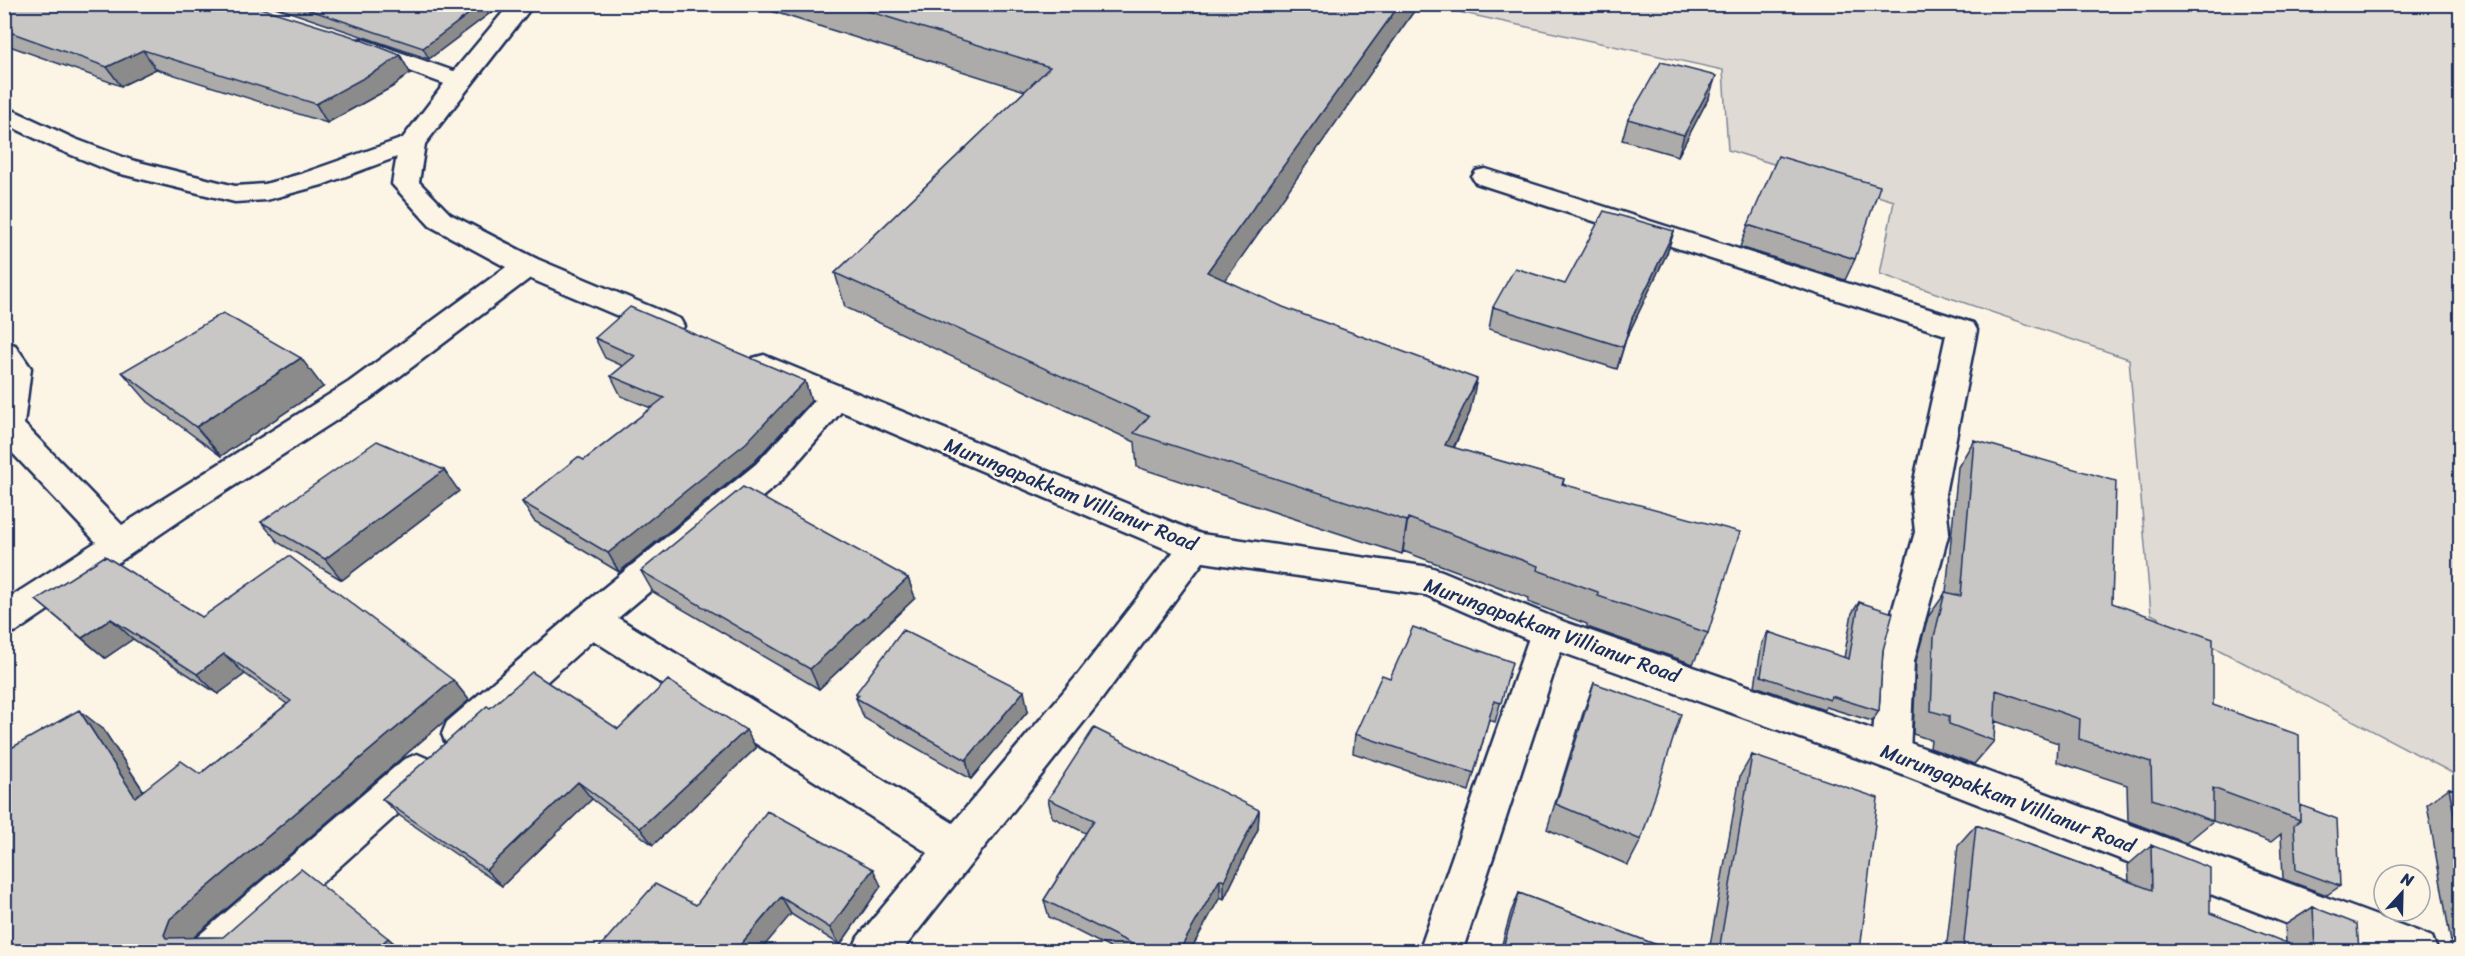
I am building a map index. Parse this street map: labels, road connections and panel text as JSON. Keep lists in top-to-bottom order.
{
  "streets": {
    "street": ["Murungapakkam Villianur Road"]
  },
  "north": "top"
}
